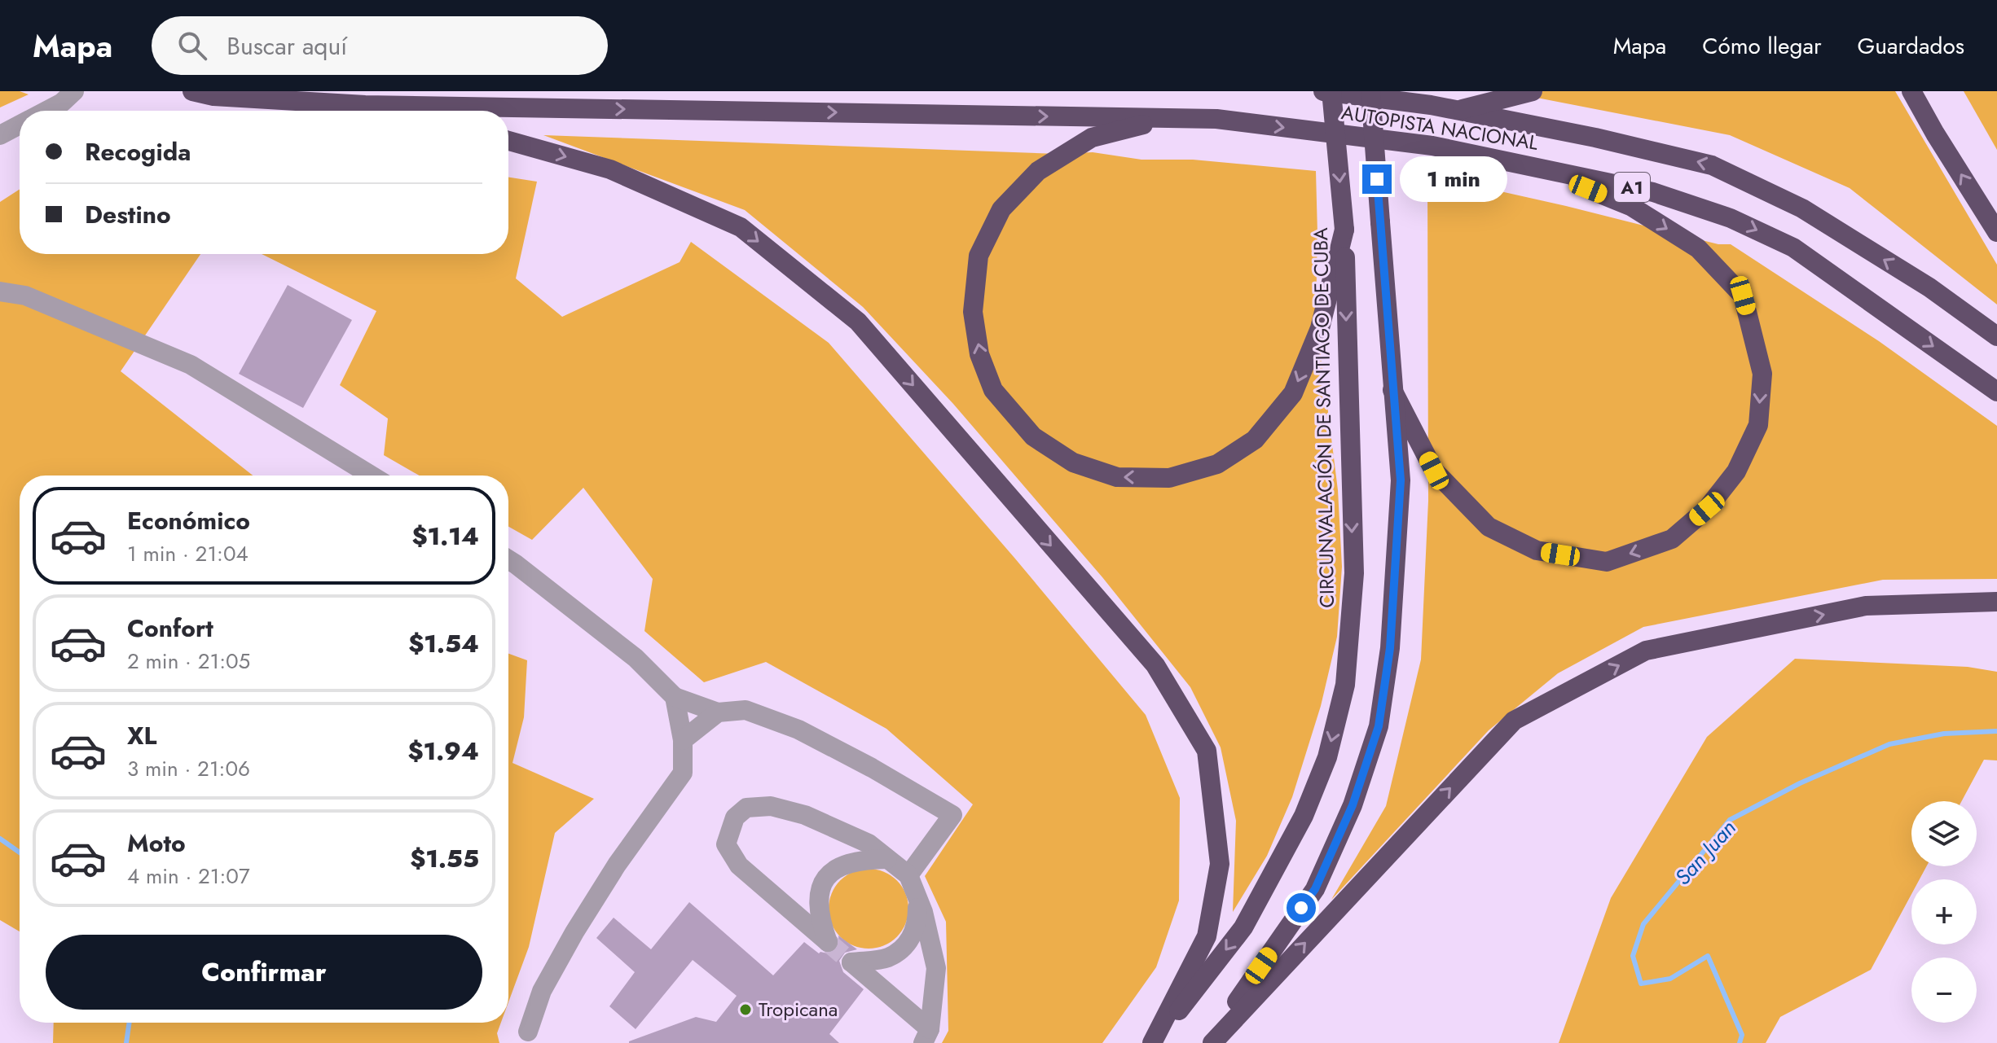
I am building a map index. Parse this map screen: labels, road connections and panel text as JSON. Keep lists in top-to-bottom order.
{
  "streets": {
    "highway": ["AUTOPISTA NACIONAL", "A1", "CIRCUNVALACIÓN DE SANTIAGO DE CUBA"]
  },
  "water": ["San Juan"],
  "places": ["Tropicana"],
  "page": {
    "header": "Mapa",
    "search": "Buscar aquí",
    "nav": ["Mapa", "Cómo llegar", "Guardados"],
    "banner": ["Recogida", "Destino"],
    "bubble": "1 min",
    "list": [
      {
        "name": "Económico",
        "note": "1 min · 21:04",
        "value": "$1.14"
      },
      {
        "name": "Confort",
        "note": "2 min · 21:05",
        "value": "$1.54"
      },
      {
        "name": "XL",
        "note": "3 min · 21:06",
        "value": "$1.94"
      },
      {
        "name": "Moto",
        "note": "4 min · 21:07",
        "value": "$1.55"
      }
    ],
    "map_buttons": ["+", "−"],
    "buttons": "Confirmar"
  }
}
